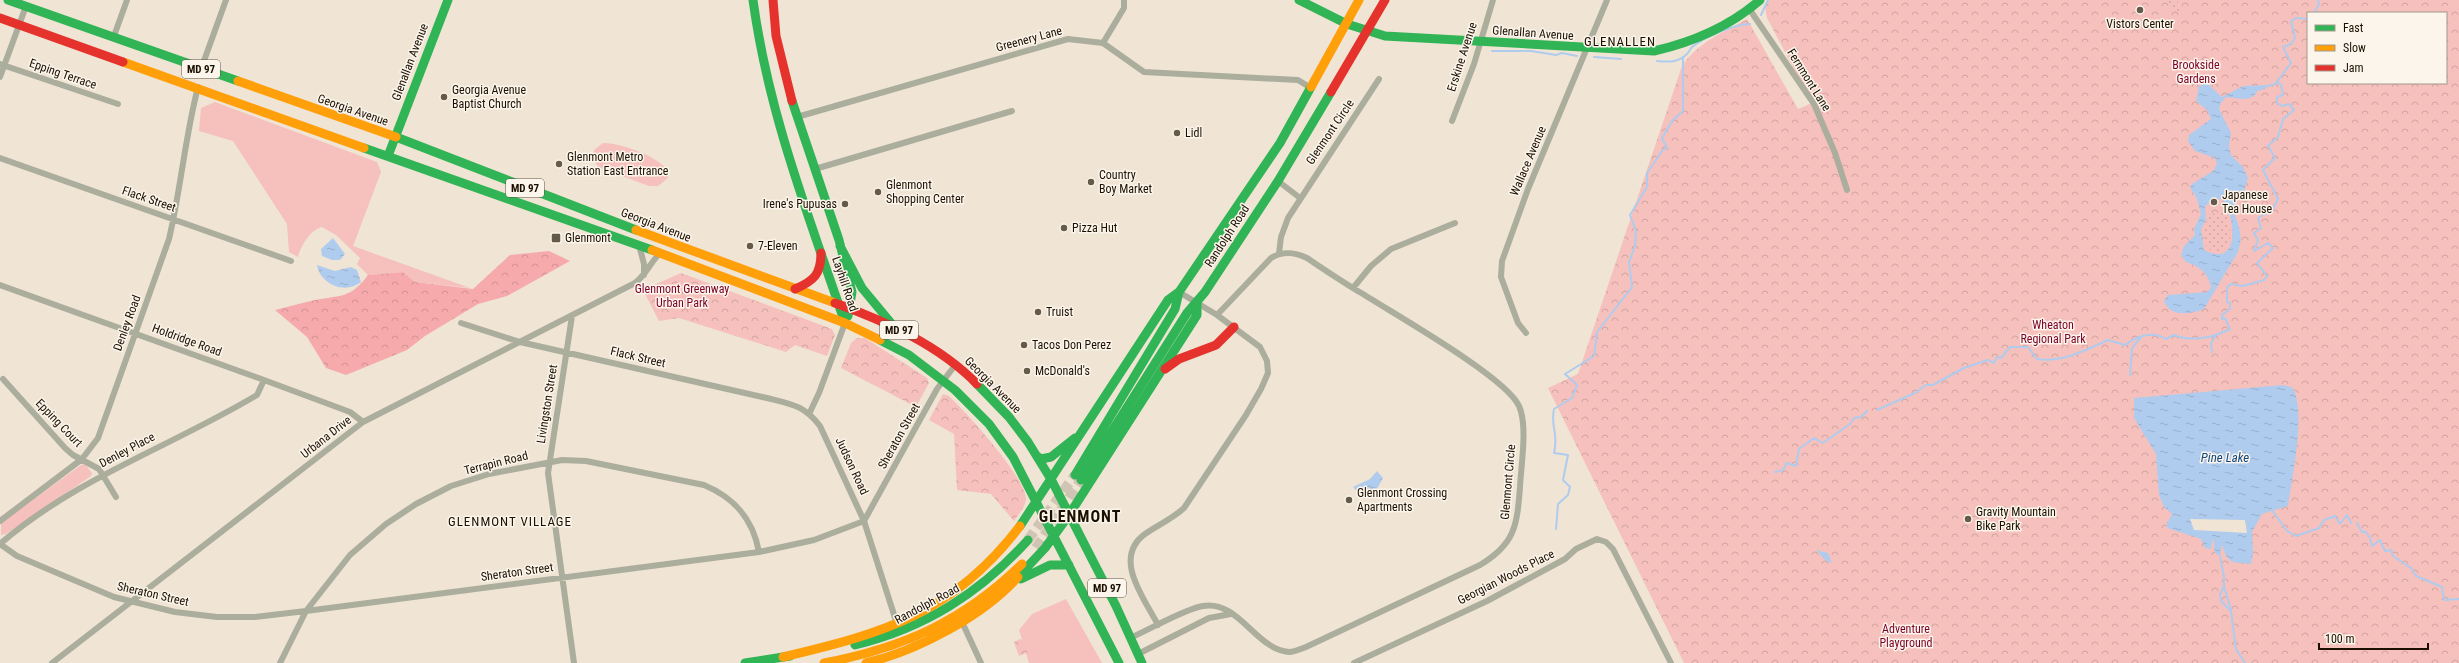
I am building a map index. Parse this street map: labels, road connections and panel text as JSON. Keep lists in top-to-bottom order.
{
  "streets": {
    "main road": [
      "Glenallan Avenue",
      "MD 97",
      "Georgia Avenue",
      "Randolph Road",
      "Layhill Road"
    ],
    "street": [
      "Greenery Lane",
      "Erskine Avenue",
      "Epping Terrace",
      "Fernmont Lane",
      "Glenmont Circle",
      "Wallace Avenue",
      "Flack Street",
      "Denley Road",
      "Holdridge Road",
      "Livingston Street",
      "Epping Court",
      "Sheraton Street",
      "Urbana Drive",
      "Denley Place",
      "Terrapin Road",
      "Judson Road",
      "Georgian Woods Place"
    ]
  },
  "crossings": [
    ["Glenallan Avenue", "Erskine Avenue"],
    ["Glenallan Avenue", "Fernmont Lane"],
    ["Glenallan Avenue", "Georgia Avenue"],
    ["Glenallan Avenue", "Wallace Avenue"],
    ["Glenallan Avenue", "Randolph Road"],
    ["Greenery Lane", "Randolph Road"],
    ["Greenery Lane", "Layhill Road"],
    ["Georgia Avenue", "Glenmont Circle"],
    ["Georgia Avenue", "Layhill Road"],
    ["Georgia Avenue", "Denley Road"],
    ["Georgia Avenue", "Sheraton Street"],
    ["Flack Street", "Denley Road"],
    ["Flack Street", "Livingston Street"],
    ["Flack Street", "Urbana Drive"],
    ["Flack Street", "Judson Road"],
    ["Denley Road", "Holdridge Road"],
    ["Denley Road", "Epping Court"],
    ["Holdridge Road", "Urbana Drive"],
    ["Holdridge Road", "Denley Place"],
    ["Livingston Street", "Sheraton Street"],
    ["Livingston Street", "Urbana Drive"],
    ["Livingston Street", "Terrapin Road"],
    ["Epping Court", "Denley Place"],
    ["Sheraton Street", "Urbana Drive"],
    ["Sheraton Street", "Denley Place"],
    ["Sheraton Street", "Terrapin Road"],
    ["Sheraton Street", "Judson Road"]
  ],
  "districts": ["GLENALLEN", "GLENMONT", "GLENMONT VILLAGE"],
  "water": ["Pine Lake"],
  "parks": [
    "Brookside Gardens",
    "Glenmont Greenway Urban Park",
    "Wheaton Regional Park",
    "Adventure Playground"
  ],
  "places": {
    "other": [
      "Vistors Center",
      "Georgia Avenue Baptist Church",
      "Lidl",
      "Glenmont Metro Station East Entrance",
      "Country Boy Market",
      "Glenmont Shopping Center",
      "Japanese Tea House",
      "Irene's Pupusas",
      "Pizza Hut",
      "7-Eleven",
      "Truist",
      "Tacos Don Perez",
      "McDonald's",
      "Glenmont Crossing Apartments",
      "Gravity Mountain Bike Park"
    ],
    "transit": ["Glenmont"]
  },
  "legend": ["Fast", "Slow", "Jam"],
  "scale_bar": "100 m"
}
